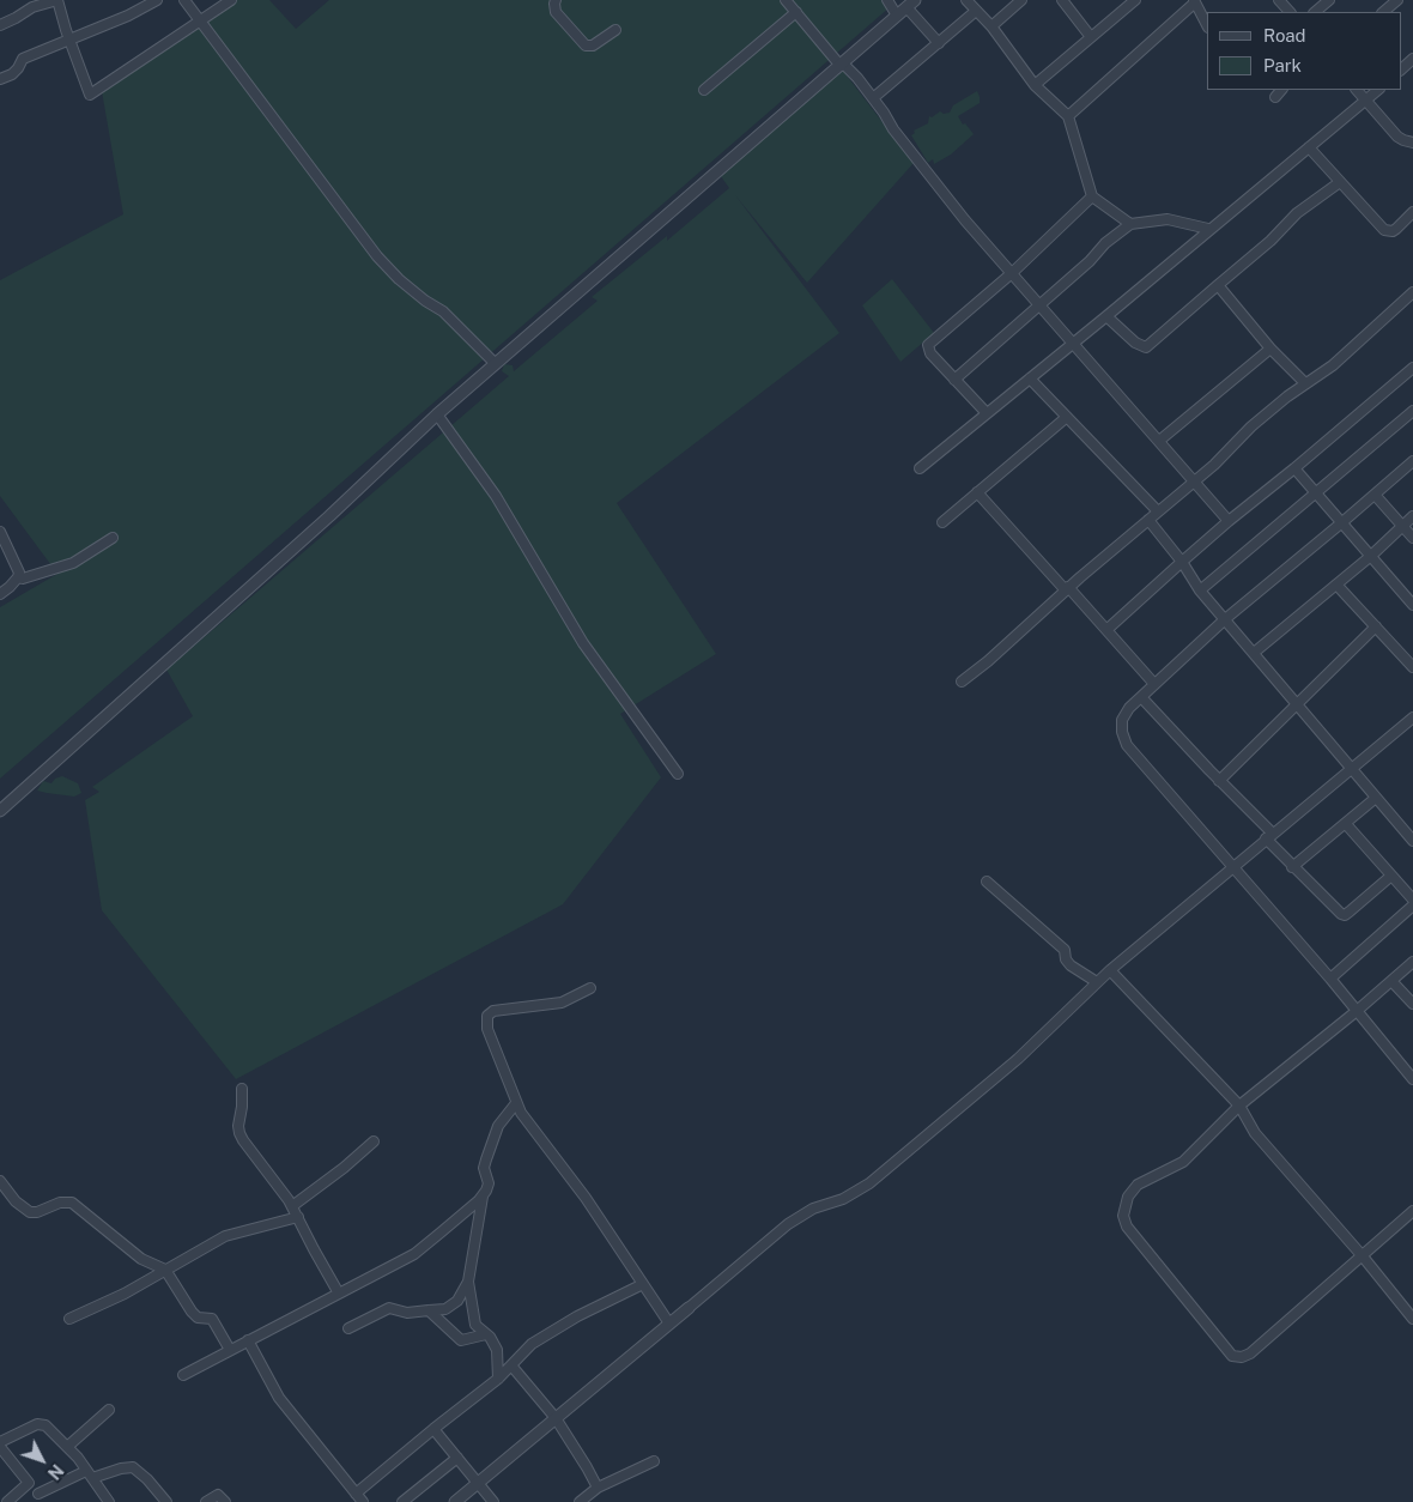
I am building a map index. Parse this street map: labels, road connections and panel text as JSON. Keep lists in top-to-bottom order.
{
  "legend": ["Road", "Park"],
  "north": "bottom right"
}
